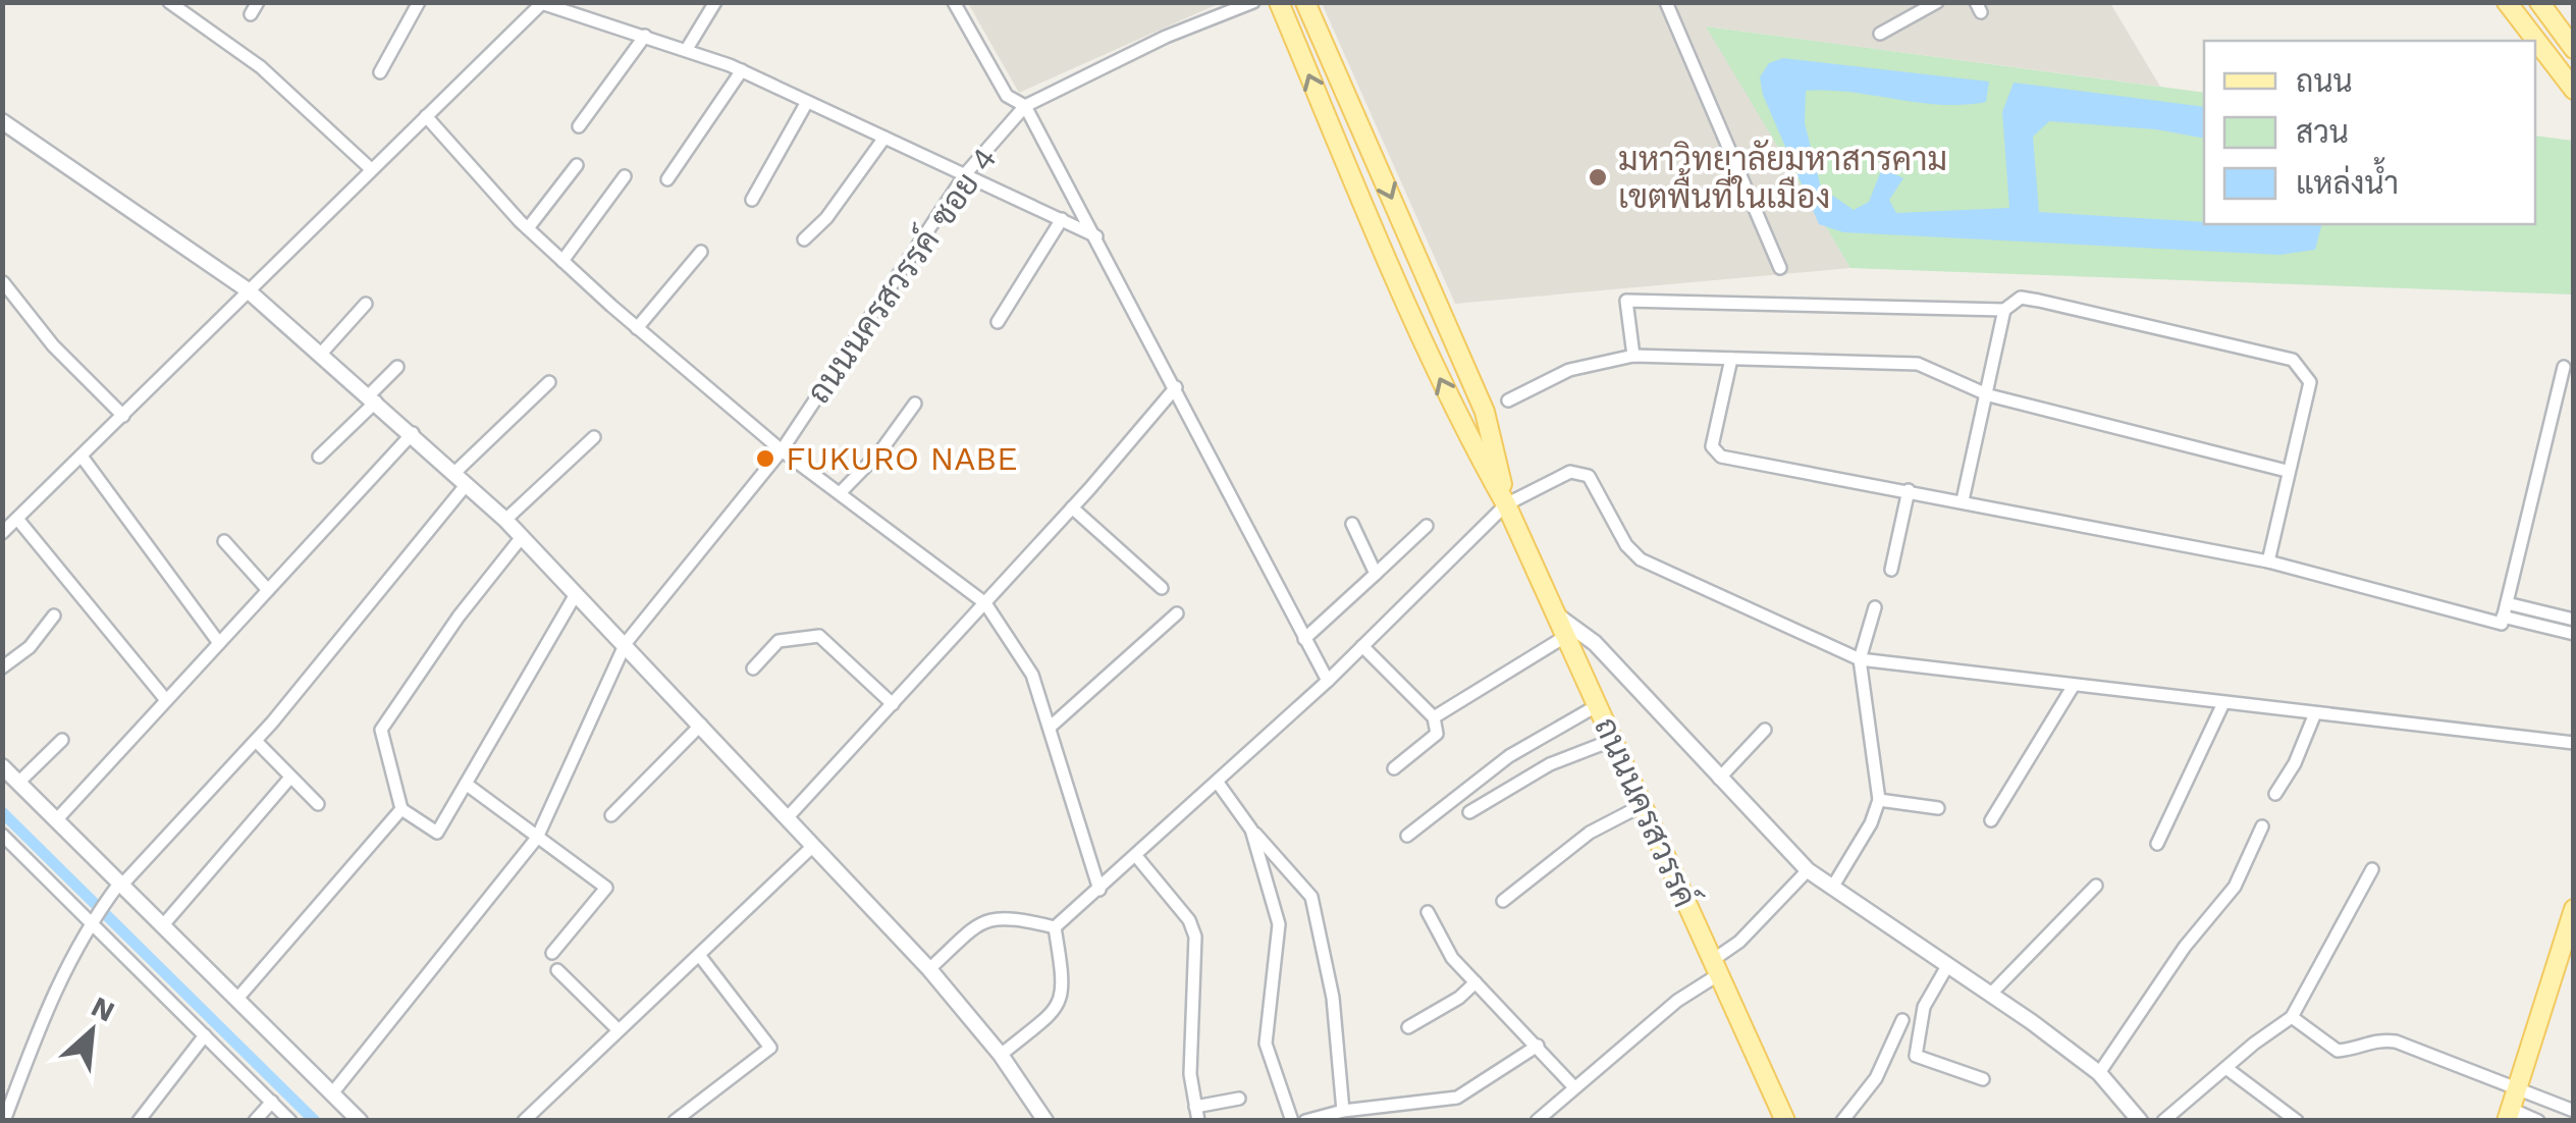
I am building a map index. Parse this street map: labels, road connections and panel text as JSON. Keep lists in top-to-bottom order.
{
  "streets": {
    "main road": ["ถนนนครสวรรค์"],
    "street": ["ถนนนครสวรรค์ ซอย 4"]
  },
  "places": ["มหาวิทยาลัยมหาสารคาม เขตพื้นที่ในเมือง", "FUKURO NABE"],
  "legend": ["ถนน", "สวน", "แหล่งน้ำ"],
  "north": "top right"
}
